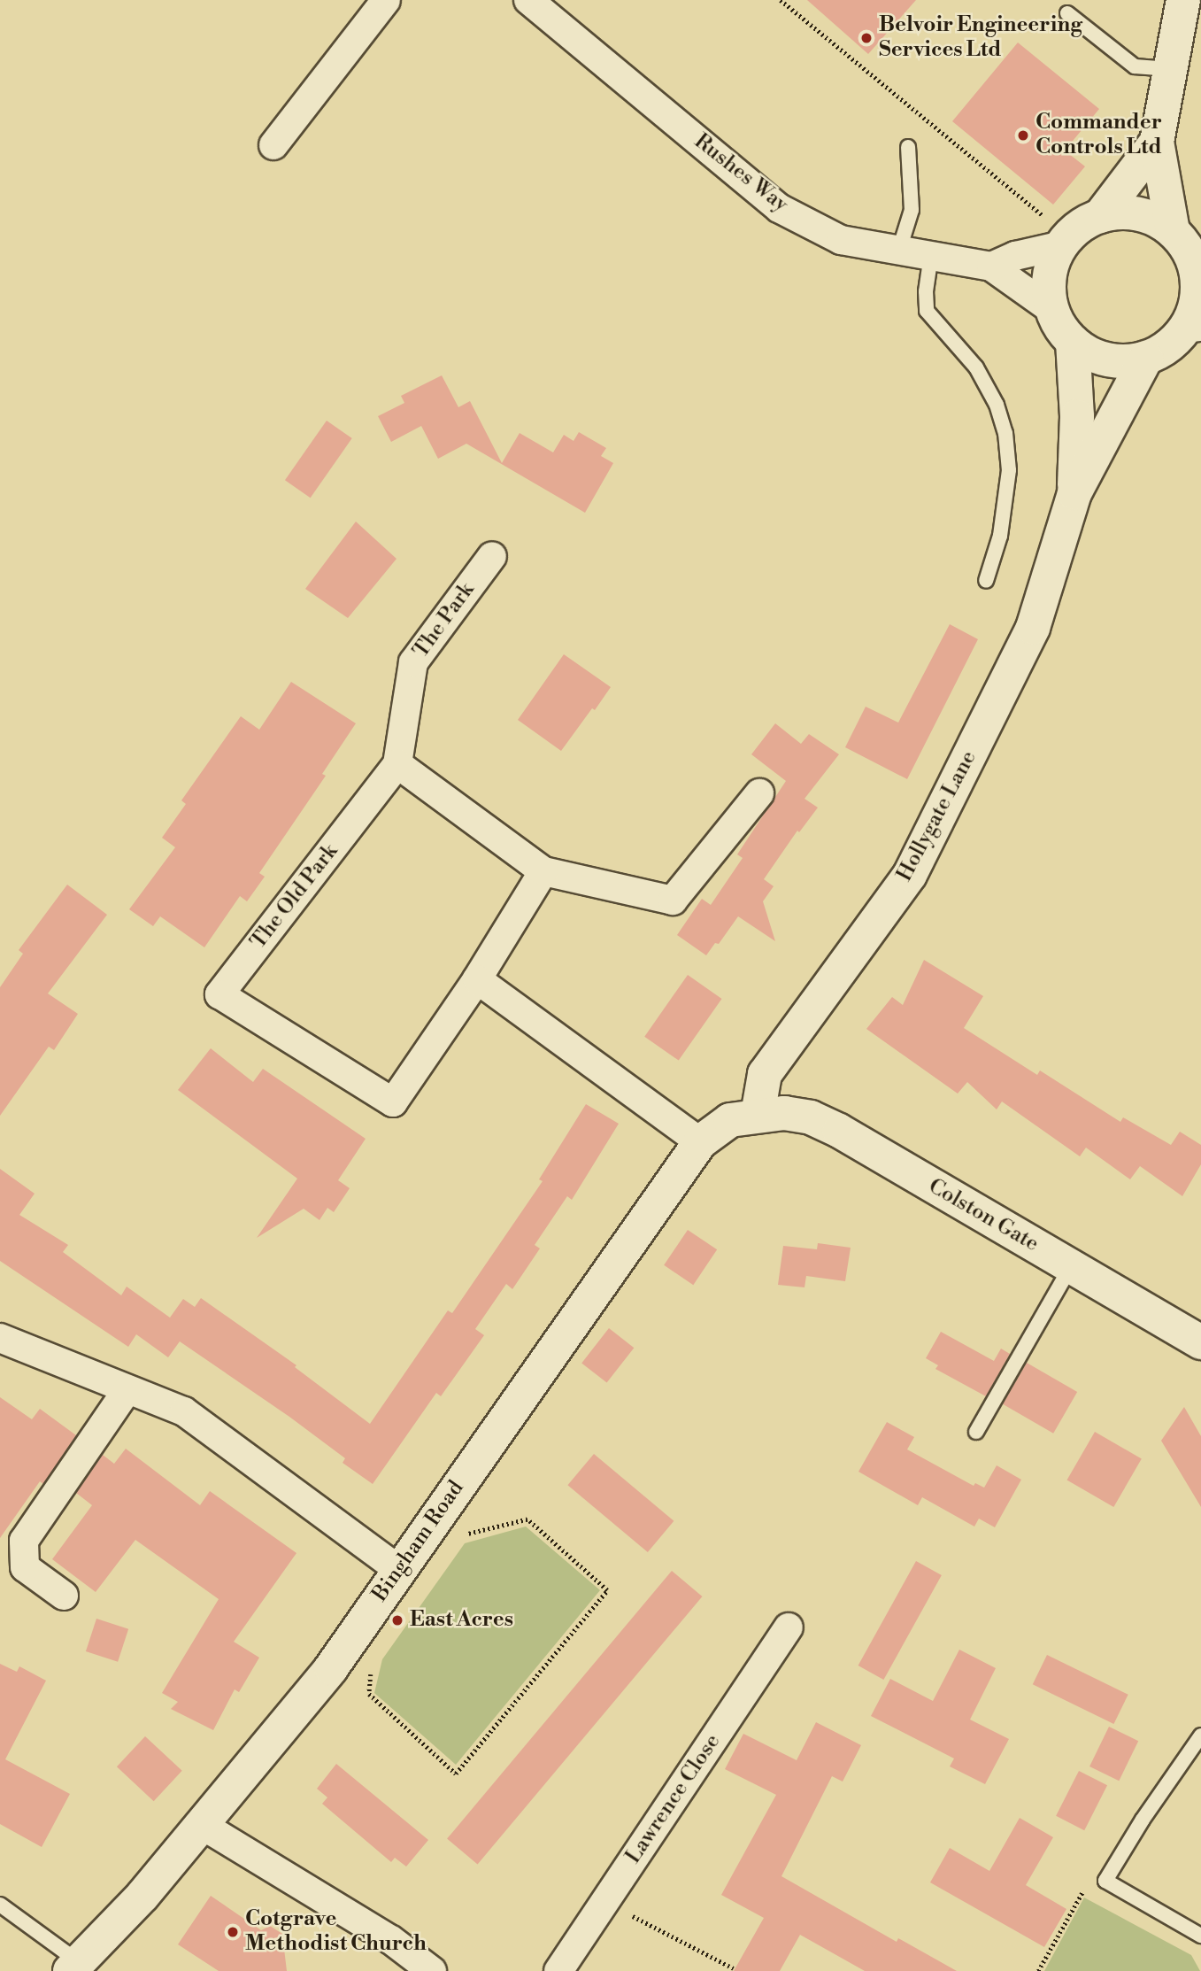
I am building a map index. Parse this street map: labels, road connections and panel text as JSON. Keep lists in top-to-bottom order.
{
  "streets": {
    "street": [
      "Rushes Way",
      "The Park",
      "Hollygate Lane",
      "The Old Park",
      "Colston Gate",
      "Bingham Road",
      "Lawrence Close"
    ]
  },
  "crossings": [
    ["The Park", "The Old Park"],
    ["Hollygate Lane", "Colston Gate"],
    ["Hollygate Lane", "Bingham Road"],
    ["Colston Gate", "Bingham Road"]
  ],
  "places": [
    "Belvoir Engineering Services Ltd",
    "Commander Controls Ltd",
    "East Acres",
    "Cotgrave Methodist Church"
  ]
}
